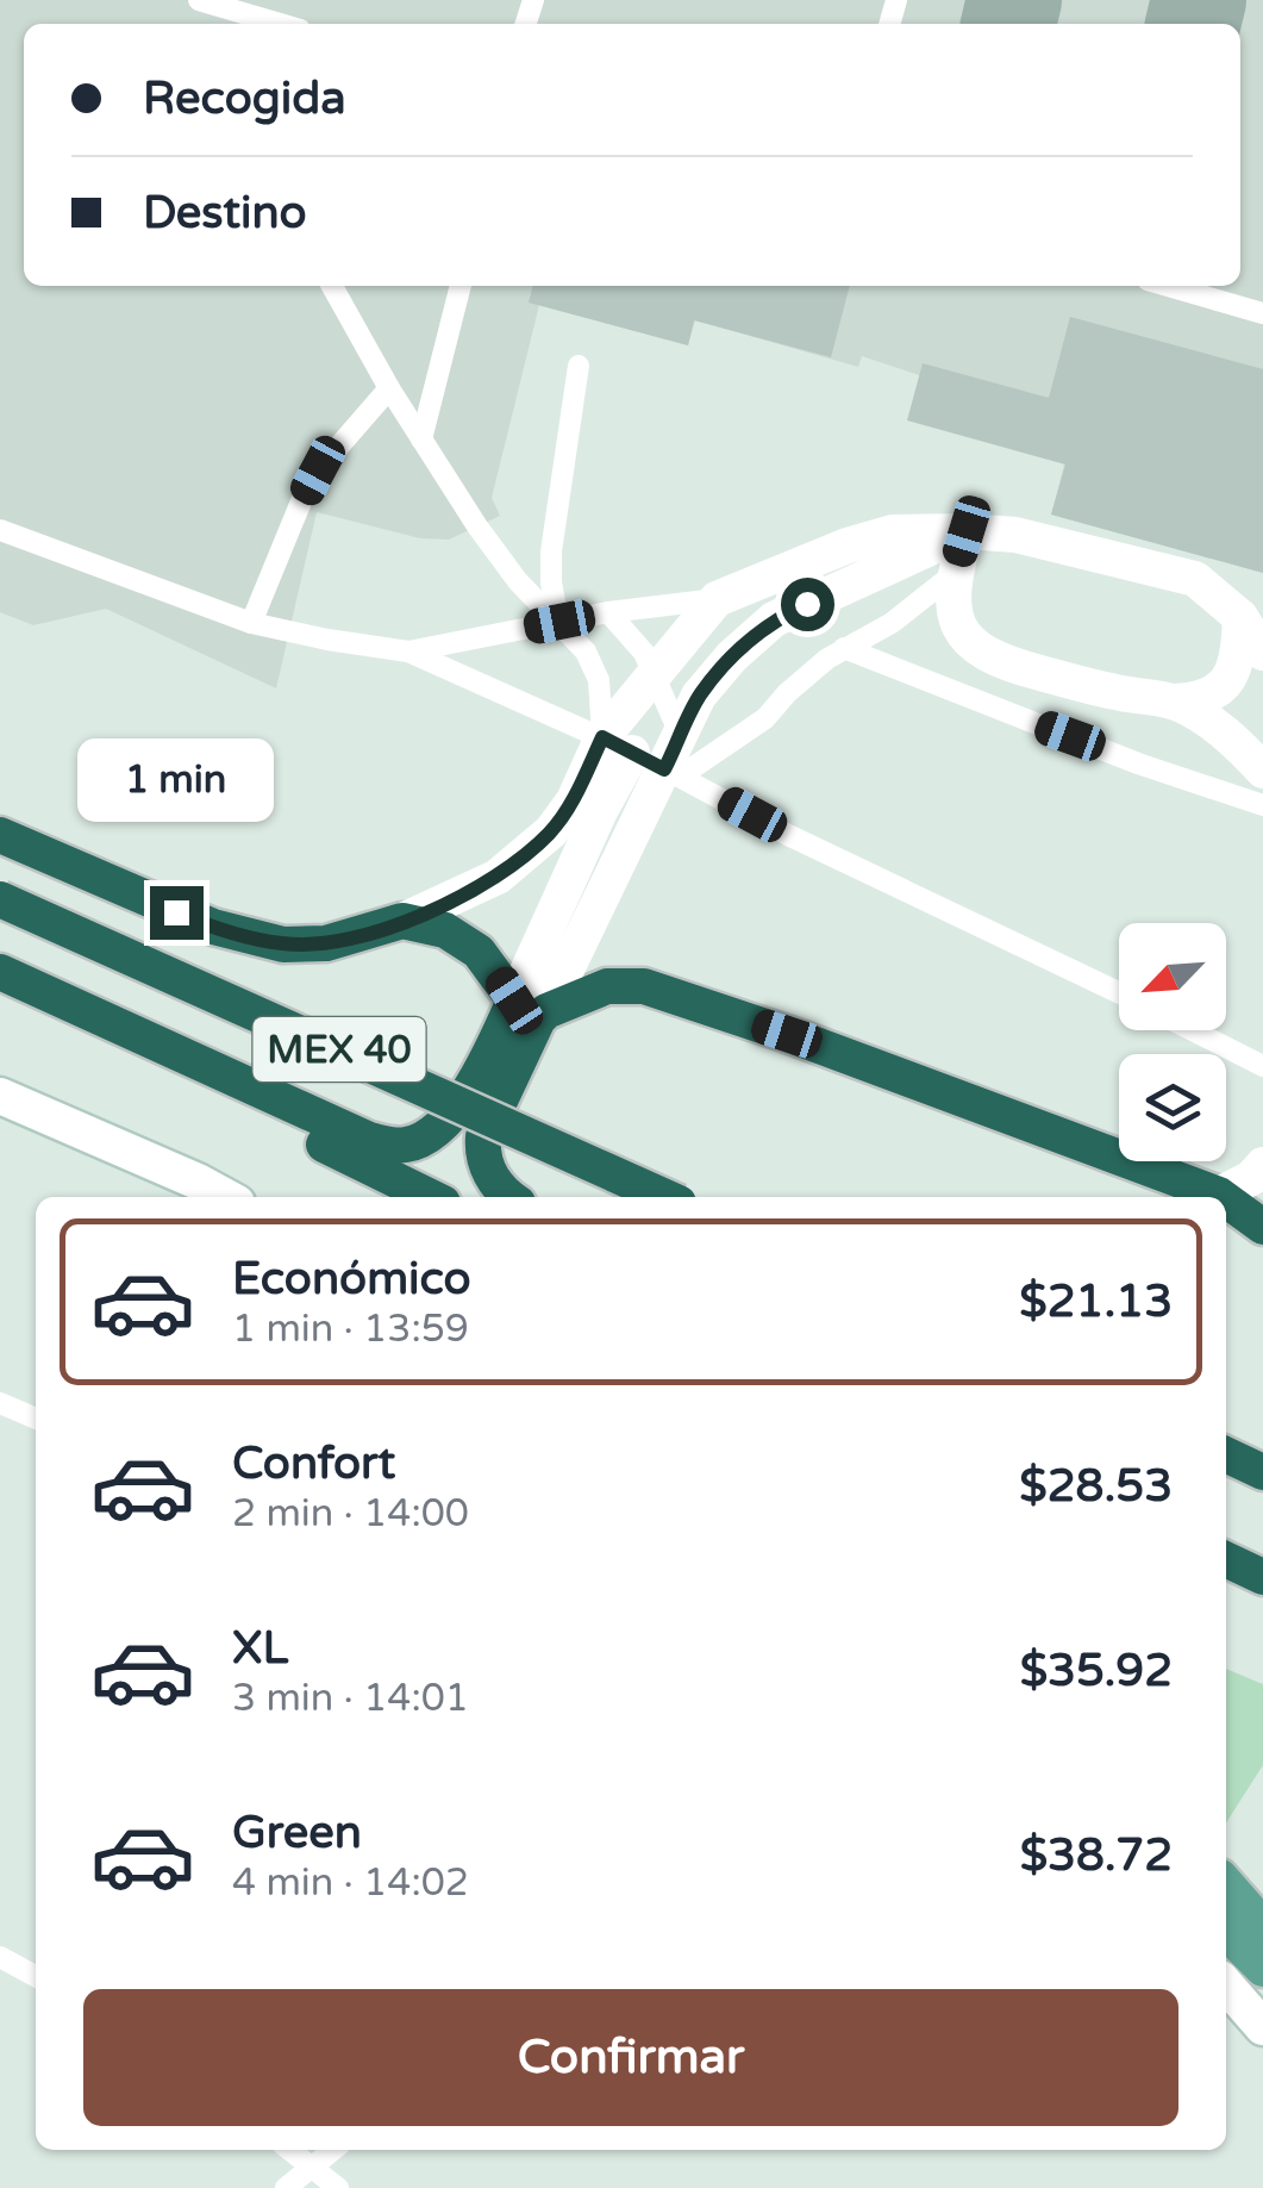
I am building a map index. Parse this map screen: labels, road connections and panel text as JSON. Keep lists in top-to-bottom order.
{
  "streets": {
    "highway": ["MEX 40"]
  },
  "north": "bottom left",
  "page": {
    "banner": ["Recogida", "Destino"],
    "bubble": "1 min",
    "list": [
      {
        "name": "Económico",
        "note": "1 min · 13:59",
        "value": "$21.13"
      },
      {
        "name": "Confort",
        "note": "2 min · 14:00",
        "value": "$28.53"
      },
      {
        "name": "XL",
        "note": "3 min · 14:01",
        "value": "$35.92"
      },
      {
        "name": "Green",
        "note": "4 min · 14:02",
        "value": "$38.72"
      }
    ],
    "buttons": "Confirmar"
  }
}
